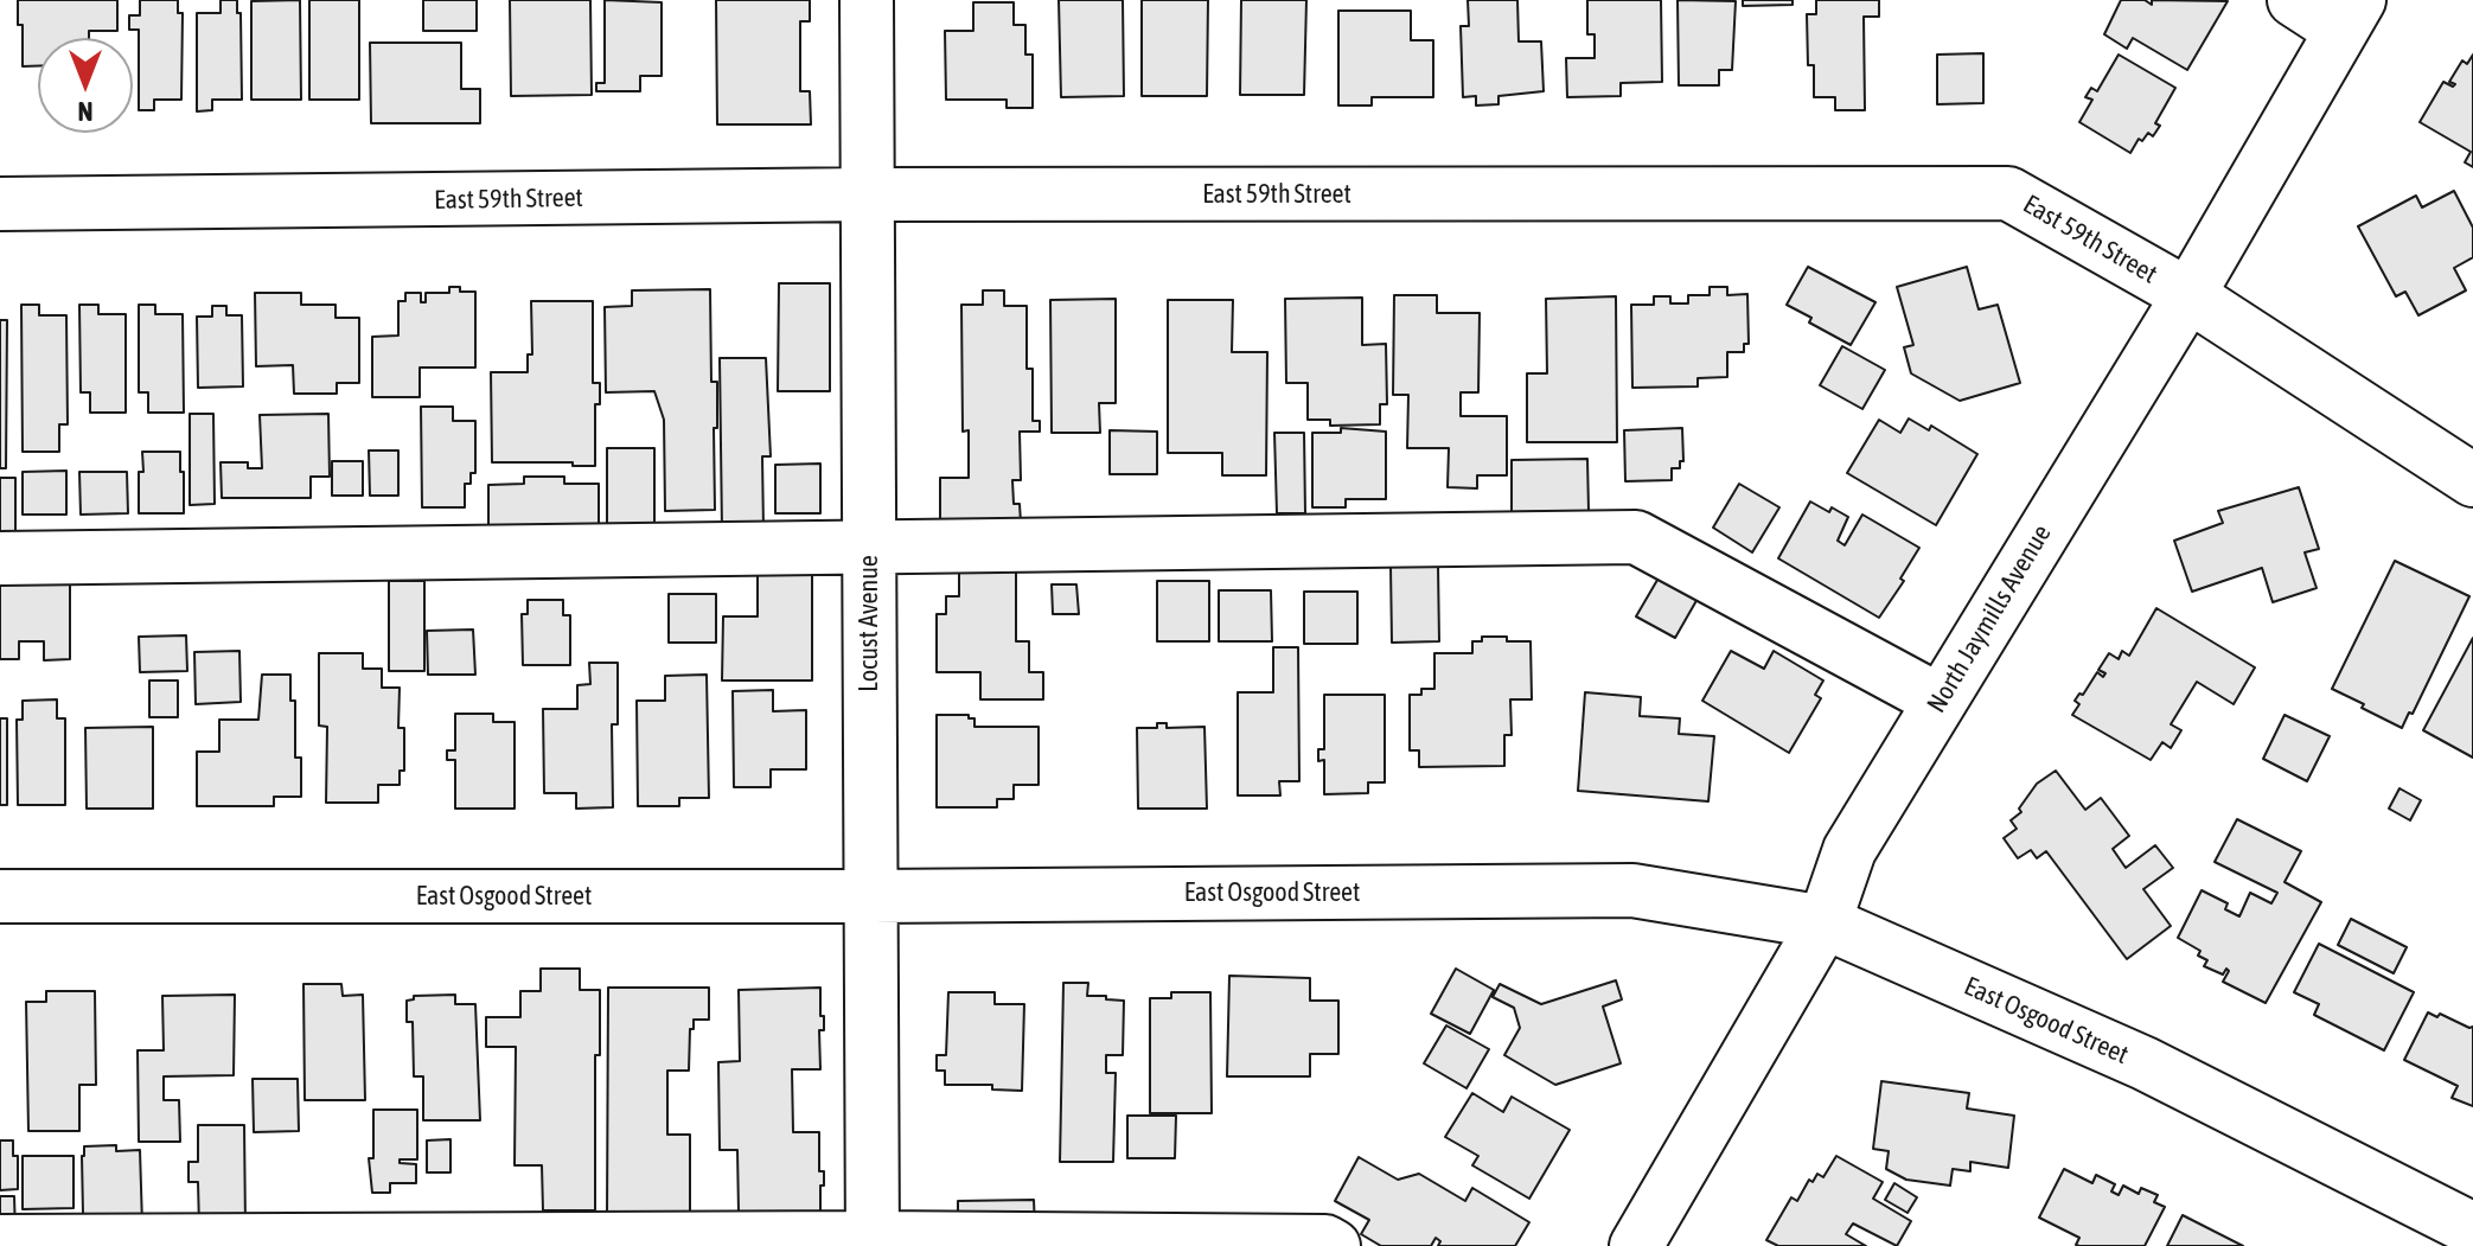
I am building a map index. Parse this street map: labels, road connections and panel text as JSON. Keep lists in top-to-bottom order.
{
  "streets": {
    "street": [
      "East 59th Street",
      "North Jaymills Avenue",
      "Locust Avenue",
      "East Osgood Street"
    ]
  },
  "crossings": [
    ["East 59th Street", "North Jaymills Avenue"],
    ["East 59th Street", "Locust Avenue"],
    ["North Jaymills Avenue", "East Osgood Street"],
    ["Locust Avenue", "East Osgood Street"]
  ],
  "north": "bottom"
}
